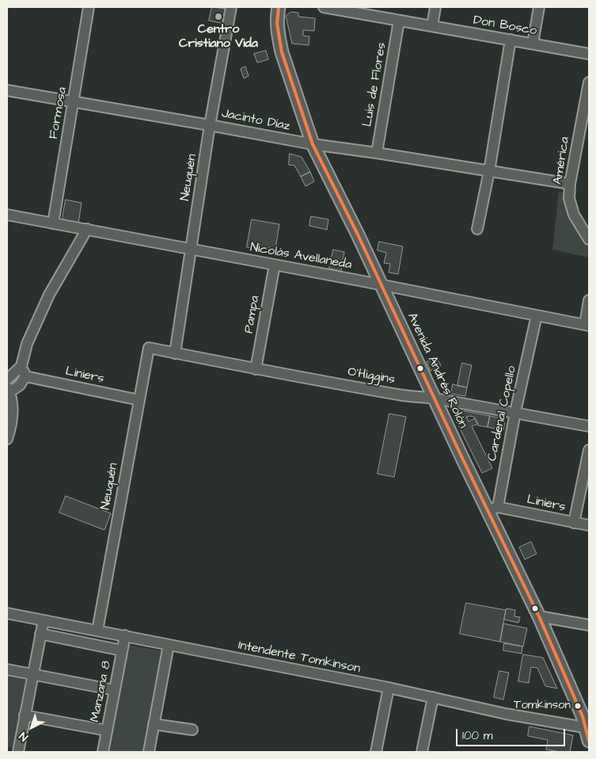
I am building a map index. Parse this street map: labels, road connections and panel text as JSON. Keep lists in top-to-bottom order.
{
  "streets": {
    "main road": ["Avenida Andrés Rolón"],
    "street": [
      "Don Bosco",
      "Luis de Flores",
      "Formosa",
      "Jacinto Díaz",
      "América",
      "Neuquén",
      "Nicolás Avellaneda",
      "Pampa",
      "Liniers",
      "O'Higgins",
      "Cardenal Copello",
      "Intendente Tomkinson",
      "Manzana 8"
    ]
  },
  "crossings": [
    ["Don Bosco", "Luis de Flores"],
    ["Luis de Flores", "Jacinto Díaz"],
    ["Formosa", "Jacinto Díaz"],
    ["Formosa", "Nicolás Avellaneda"],
    ["Jacinto Díaz", "América"],
    ["Jacinto Díaz", "Neuquén"],
    ["Jacinto Díaz", "Avenida Andrés Rolón"],
    ["Neuquén", "Nicolás Avellaneda"],
    ["Neuquén", "Liniers"],
    ["Neuquén", "O'Higgins"],
    ["Neuquén", "Intendente Tomkinson"],
    ["Nicolás Avellaneda", "Pampa"],
    ["Nicolás Avellaneda", "Avenida Andrés Rolón"],
    ["Nicolás Avellaneda", "Cardenal Copello"],
    ["Pampa", "O'Higgins"],
    ["Avenida Andrés Rolón", "Liniers"],
    ["Avenida Andrés Rolón", "O'Higgins"],
    ["Avenida Andrés Rolón", "Cardenal Copello"],
    ["Avenida Andrés Rolón", "Intendente Tomkinson"],
    ["Liniers", "Cardenal Copello"],
    ["O'Higgins", "Cardenal Copello"],
    ["Intendente Tomkinson", "Manzana 8"]
  ],
  "places": ["Centro Cristiano Vida", "Tomkinson"],
  "scale_bar": "100 m",
  "north": "bottom left"
}
